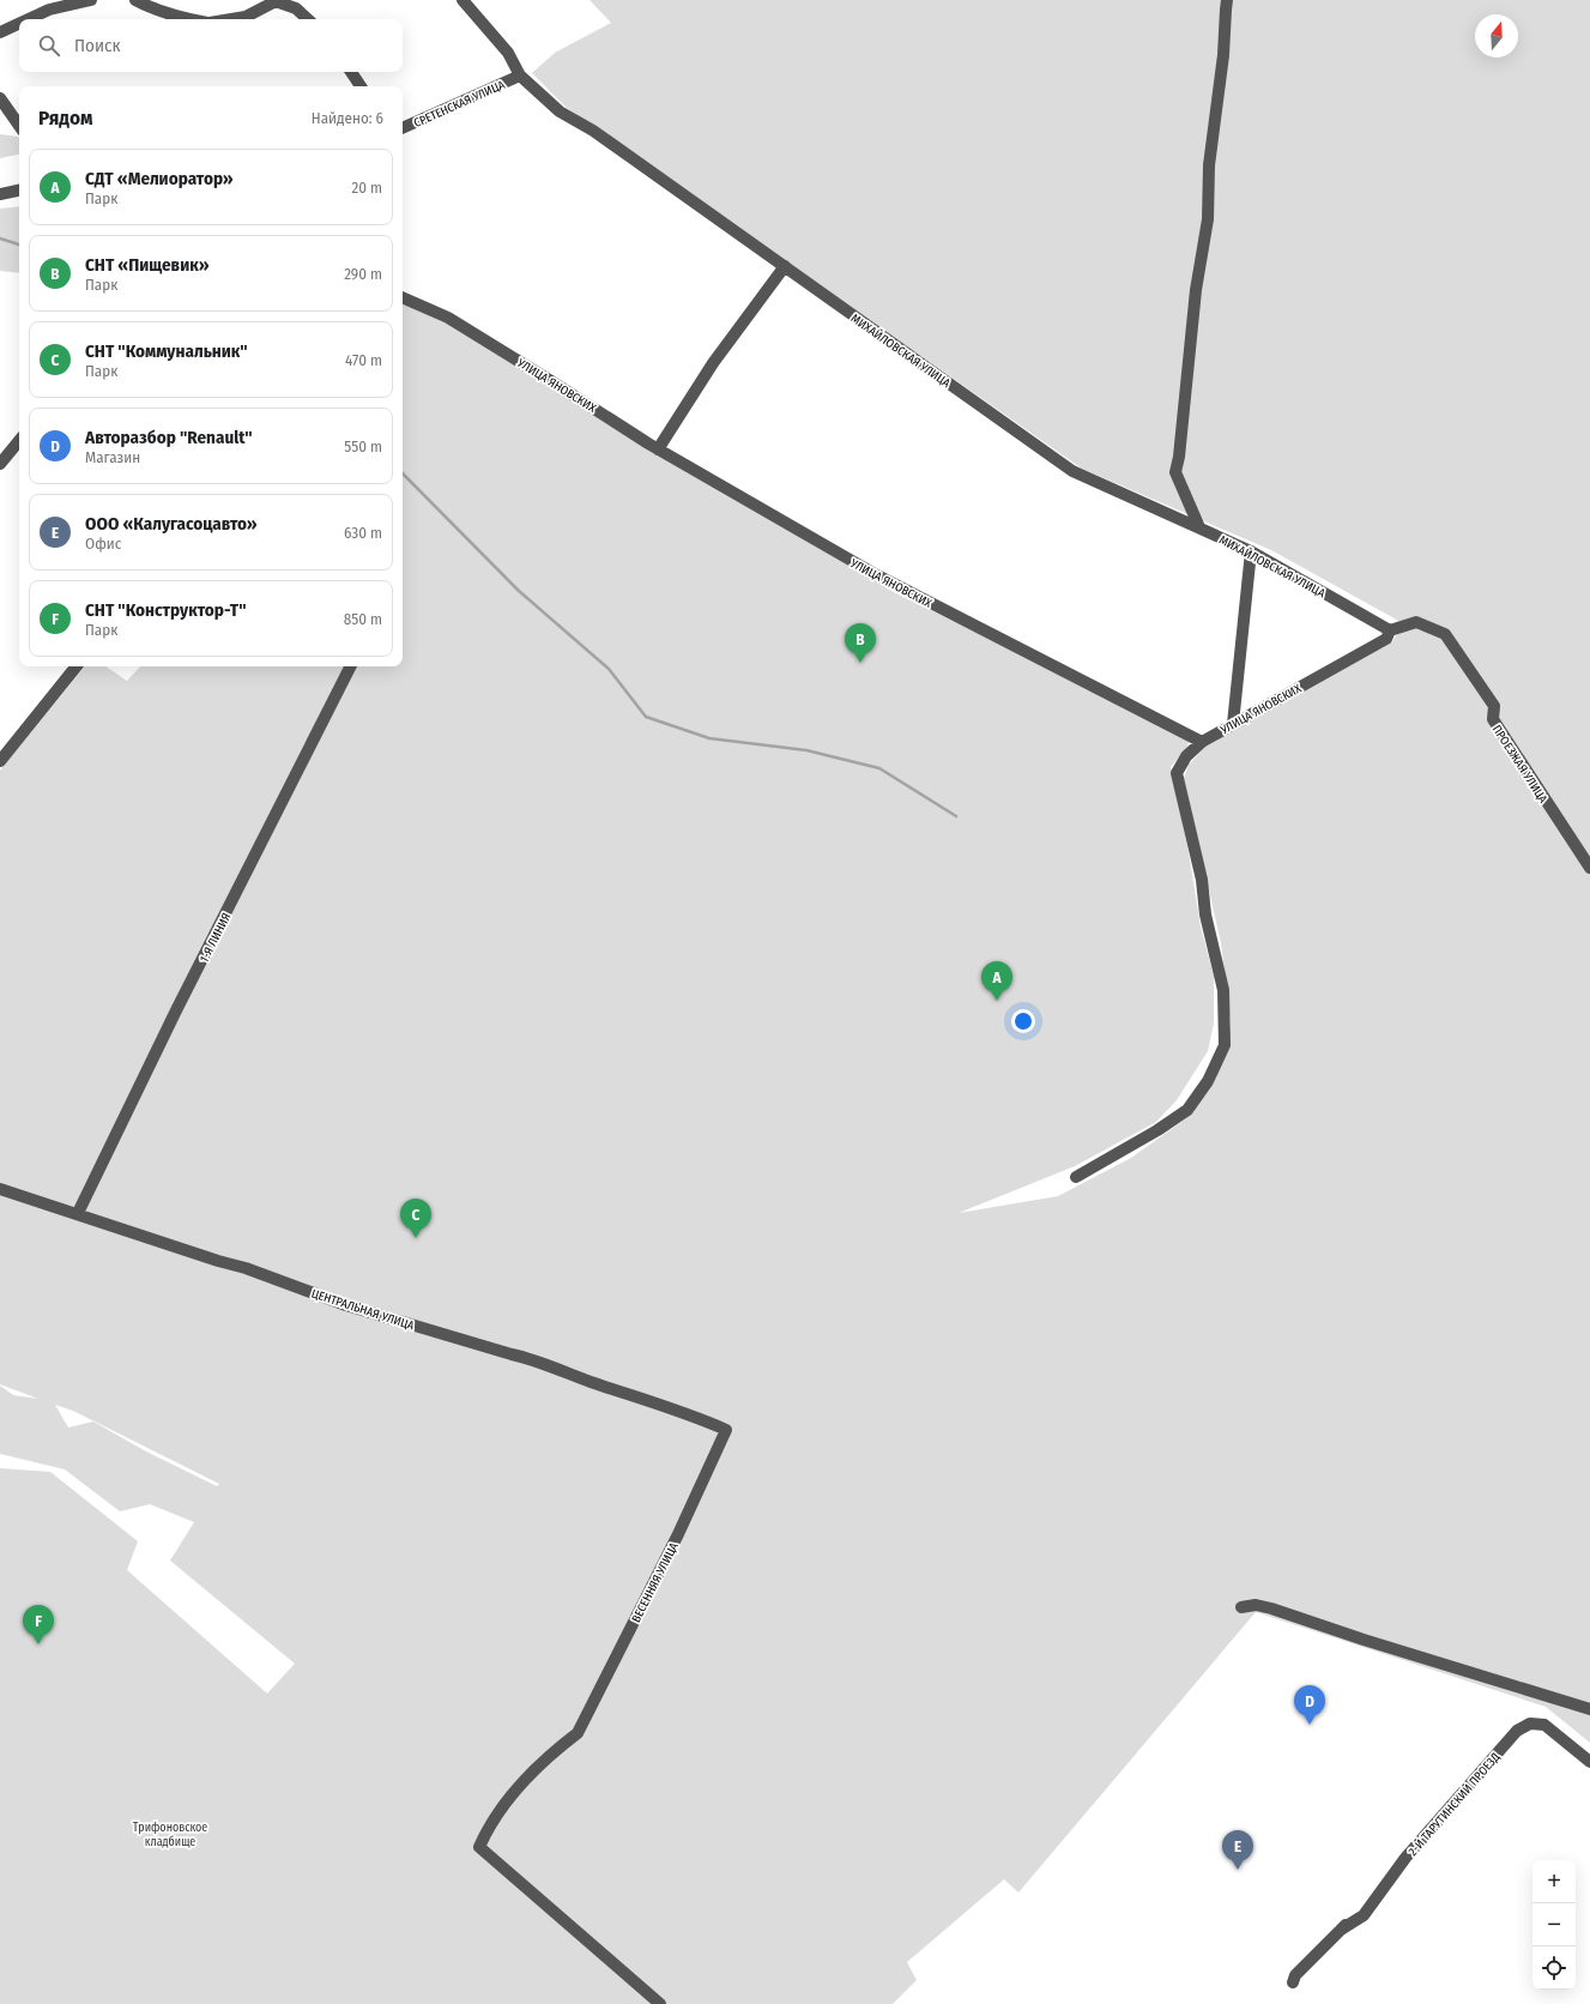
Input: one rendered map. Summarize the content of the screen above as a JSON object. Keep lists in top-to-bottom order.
{
  "streets": {
    "street": [
      "СРЕТЕНСКАЯ УЛИЦА",
      "МИХАЙЛОВСКАЯ УЛИЦА",
      "УЛИЦА ЯНОВСКИХ",
      "ПРОЕЗЖАЯ УЛИЦА",
      "1-Я ЛИНИЯ",
      "ЦЕНТРАЛЬНАЯ УЛИЦА",
      "ВЕСЕННЯЯ УЛИЦА",
      "2-Й ТАРУТИНСКИЙ ПРОЕЗД"
    ]
  },
  "crossings": [
    ["СРЕТЕНСКАЯ УЛИЦА", "МИХАЙЛОВСКАЯ УЛИЦА"],
    ["МИХАЙЛОВСКАЯ УЛИЦА", "УЛИЦА ЯНОВСКИХ"],
    ["МИХАЙЛОВСКАЯ УЛИЦА", "ПРОЕЗЖАЯ УЛИЦА"],
    ["УЛИЦА ЯНОВСКИХ", "ПРОЕЗЖАЯ УЛИЦА"],
    ["1-Я ЛИНИЯ", "ЦЕНТРАЛЬНАЯ УЛИЦА"],
    ["ЦЕНТРАЛЬНАЯ УЛИЦА", "ВЕСЕННЯЯ УЛИЦА"]
  ],
  "parks": ["Трифоновское кладбище"],
  "north": "top",
  "page": {
    "search": "Поиск",
    "heading": ["Рядом", "Найдено: 6"],
    "list": [
      {
        "mark": "A",
        "name": "СДТ «Мелиоратор»",
        "note": "Парк",
        "value": "20 m"
      },
      {
        "mark": "B",
        "name": "СНТ «Пищевик»",
        "note": "Парк",
        "value": "290 m"
      },
      {
        "mark": "C",
        "name": "СНТ \"Коммунальник\"",
        "note": "Парк",
        "value": "470 m"
      },
      {
        "mark": "D",
        "name": "Авторазбор \"Renault\"",
        "note": "Магазин",
        "value": "550 m"
      },
      {
        "mark": "E",
        "name": "ООО «Калугасоцавто»",
        "note": "Офис",
        "value": "630 m"
      },
      {
        "mark": "F",
        "name": "СНТ \"Конструктор-Т\"",
        "note": "Парк",
        "value": "850 m"
      }
    ],
    "pins": [
      "B",
      "A",
      "C",
      "F",
      "D",
      "E"
    ],
    "map_buttons": ["+", "−"]
  }
}
